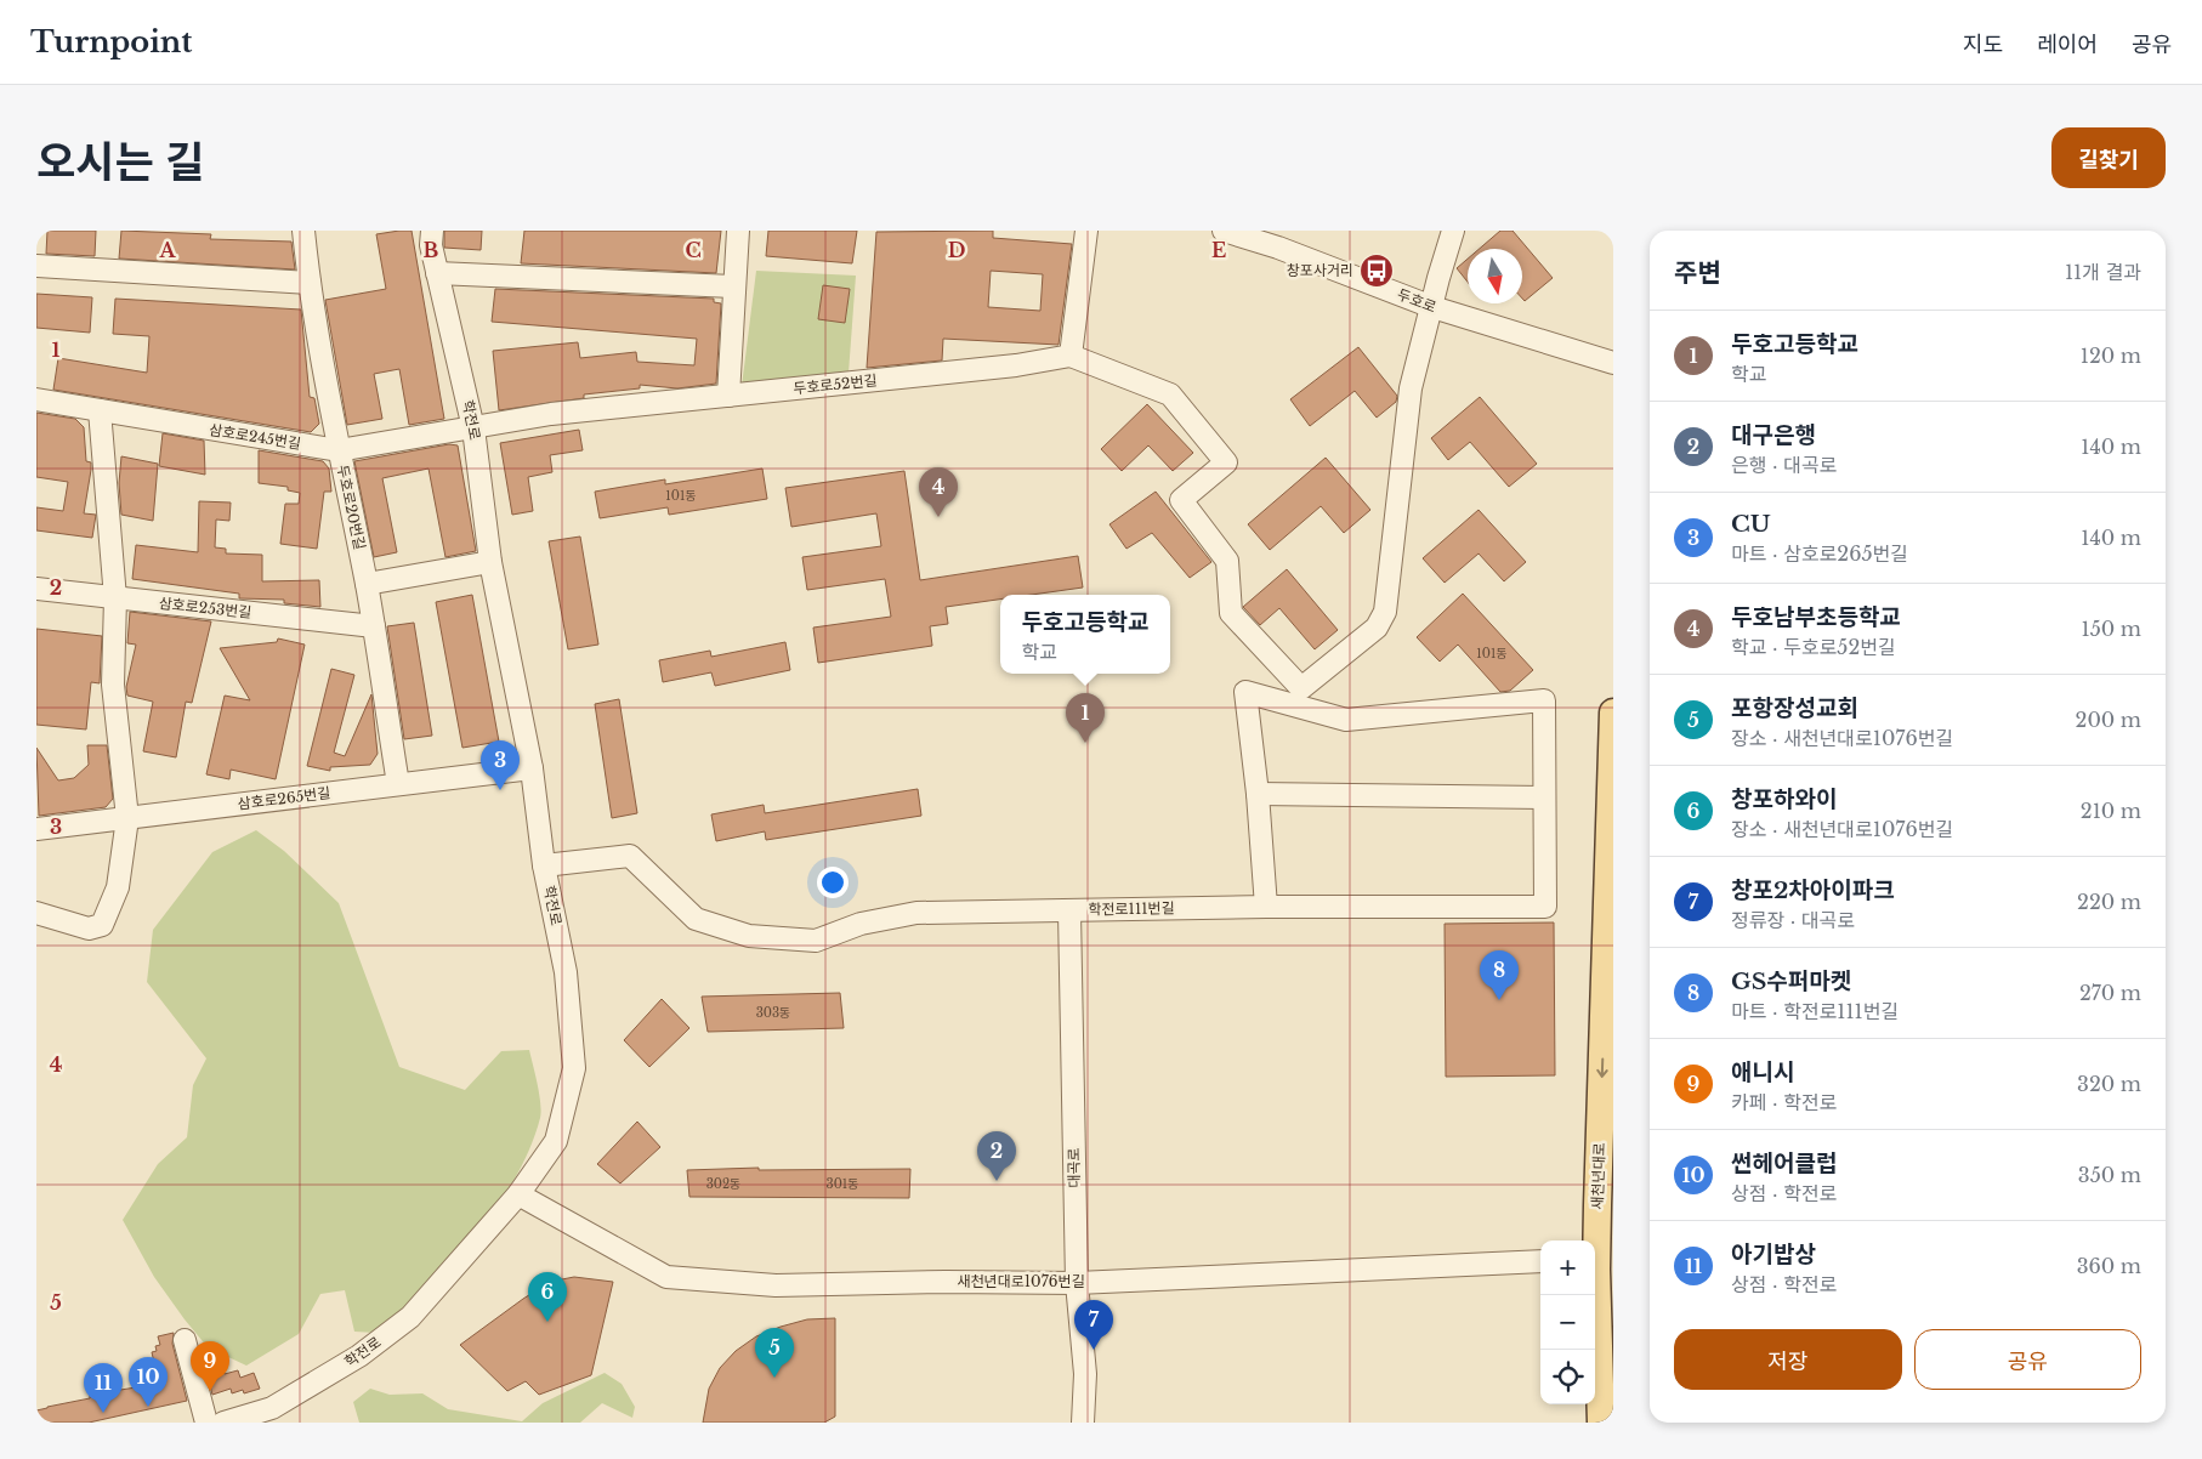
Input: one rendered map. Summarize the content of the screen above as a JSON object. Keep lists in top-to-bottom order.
{
  "streets": {
    "main road": ["새천년대로"],
    "street": [
      "두호로",
      "두호로52번길",
      "학전로",
      "삼호로245번길",
      "두호로20번길",
      "삼호로253번길",
      "삼호로265번길",
      "학전로111번길",
      "대곡로",
      "새천년대로1076번길"
    ]
  },
  "crossings": [
    ["두호로52번길", "학전로"],
    ["두호로52번길", "삼호로245번길"],
    ["학전로", "삼호로245번길"],
    ["학전로", "삼호로265번길"],
    ["학전로", "학전로111번길"],
    ["학전로", "새천년대로1076번길"],
    ["삼호로245번길", "두호로20번길"],
    ["두호로20번길", "삼호로253번길"],
    ["두호로20번길", "삼호로265번길"],
    ["학전로111번길", "대곡로"],
    ["대곡로", "새천년대로1076번길"]
  ],
  "one_way": ["새천년대로"],
  "places": {
    "bus stop": ["창포사거리"]
  },
  "house_numbers": [
    "101동",
    "101동",
    "303동",
    "302동",
    "301동"
  ],
  "north": "bottom",
  "page": {
    "header": "Turnpoint",
    "nav": ["지도", "레이어", "공유"],
    "title": "오시는 길",
    "buttons": [
      "길찾기",
      ["저장", "공유"]
    ],
    "heading": ["주변", "11개 결과"],
    "list": [
      {
        "mark": "1",
        "name": "두호고등학교",
        "note": "학교",
        "value": "120 m"
      },
      {
        "mark": "2",
        "name": "대구은행",
        "note": "은행 · 대곡로",
        "value": "140 m"
      },
      {
        "mark": "3",
        "name": "CU",
        "note": "마트 · 삼호로265번길",
        "value": "140 m"
      },
      {
        "mark": "4",
        "name": "두호남부초등학교",
        "note": "학교 · 두호로52번길",
        "value": "150 m"
      },
      {
        "mark": "5",
        "name": "포항장성교회",
        "note": "장소 · 새천년대로1076번길",
        "value": "200 m"
      },
      {
        "mark": "6",
        "name": "창포하와이",
        "note": "장소 · 새천년대로1076번길",
        "value": "210 m"
      },
      {
        "mark": "7",
        "name": "창포2차아이파크",
        "note": "정류장 · 대곡로",
        "value": "220 m"
      },
      {
        "mark": "8",
        "name": "GS수퍼마켓",
        "note": "마트 · 학전로111번길",
        "value": "270 m"
      },
      {
        "mark": "9",
        "name": "애니시",
        "note": "카페 · 학전로",
        "value": "320 m"
      },
      {
        "mark": "10",
        "name": "썬헤어클럽",
        "note": "상점 · 학전로",
        "value": "350 m"
      },
      {
        "mark": "11",
        "name": "아기밥상",
        "note": "상점 · 학전로",
        "value": "360 m"
      }
    ],
    "pins": [
      "4",
      "1",
      "3",
      "8",
      "2",
      "6",
      "7",
      "5",
      "9",
      "10",
      "11"
    ],
    "popup": ["두호고등학교", "학교"],
    "map_buttons": ["+", "−"]
  },
  "grid": {
    "columns": [
      "A",
      "B",
      "C",
      "D",
      "E"
    ],
    "rows": [
      "1",
      "2",
      "3",
      "4",
      "5"
    ]
  }
}
